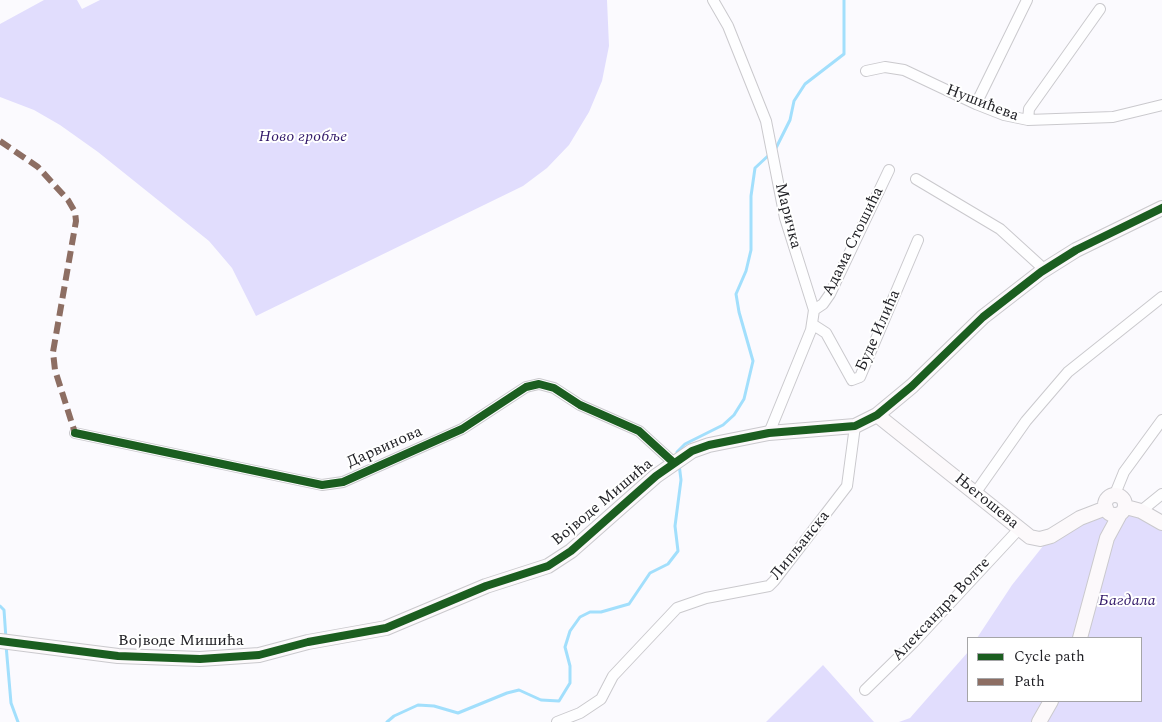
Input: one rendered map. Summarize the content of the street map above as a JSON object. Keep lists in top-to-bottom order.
{
  "streets": {
    "street": [
      "Нушићева",
      "Маричка",
      "Адама Стошића",
      "Буде Илића",
      "Дарвинова",
      "Његошева",
      "Војводе Мишића",
      "Липљанска",
      "Александра Волте"
    ]
  },
  "crossings": [
    ["Маричка", "Адама Стошића"],
    ["Маричка", "Буде Илића"],
    ["Маричка", "Војводе Мишића"],
    ["Дарвинова", "Војводе Мишића"],
    ["Његошева", "Војводе Мишића"],
    ["Његошева", "Александра Волте"],
    ["Војводе Мишића", "Липљанска"]
  ],
  "parks": ["Ново гробље", "Багдала"],
  "legend": ["Cycle path", "Path"]
}
